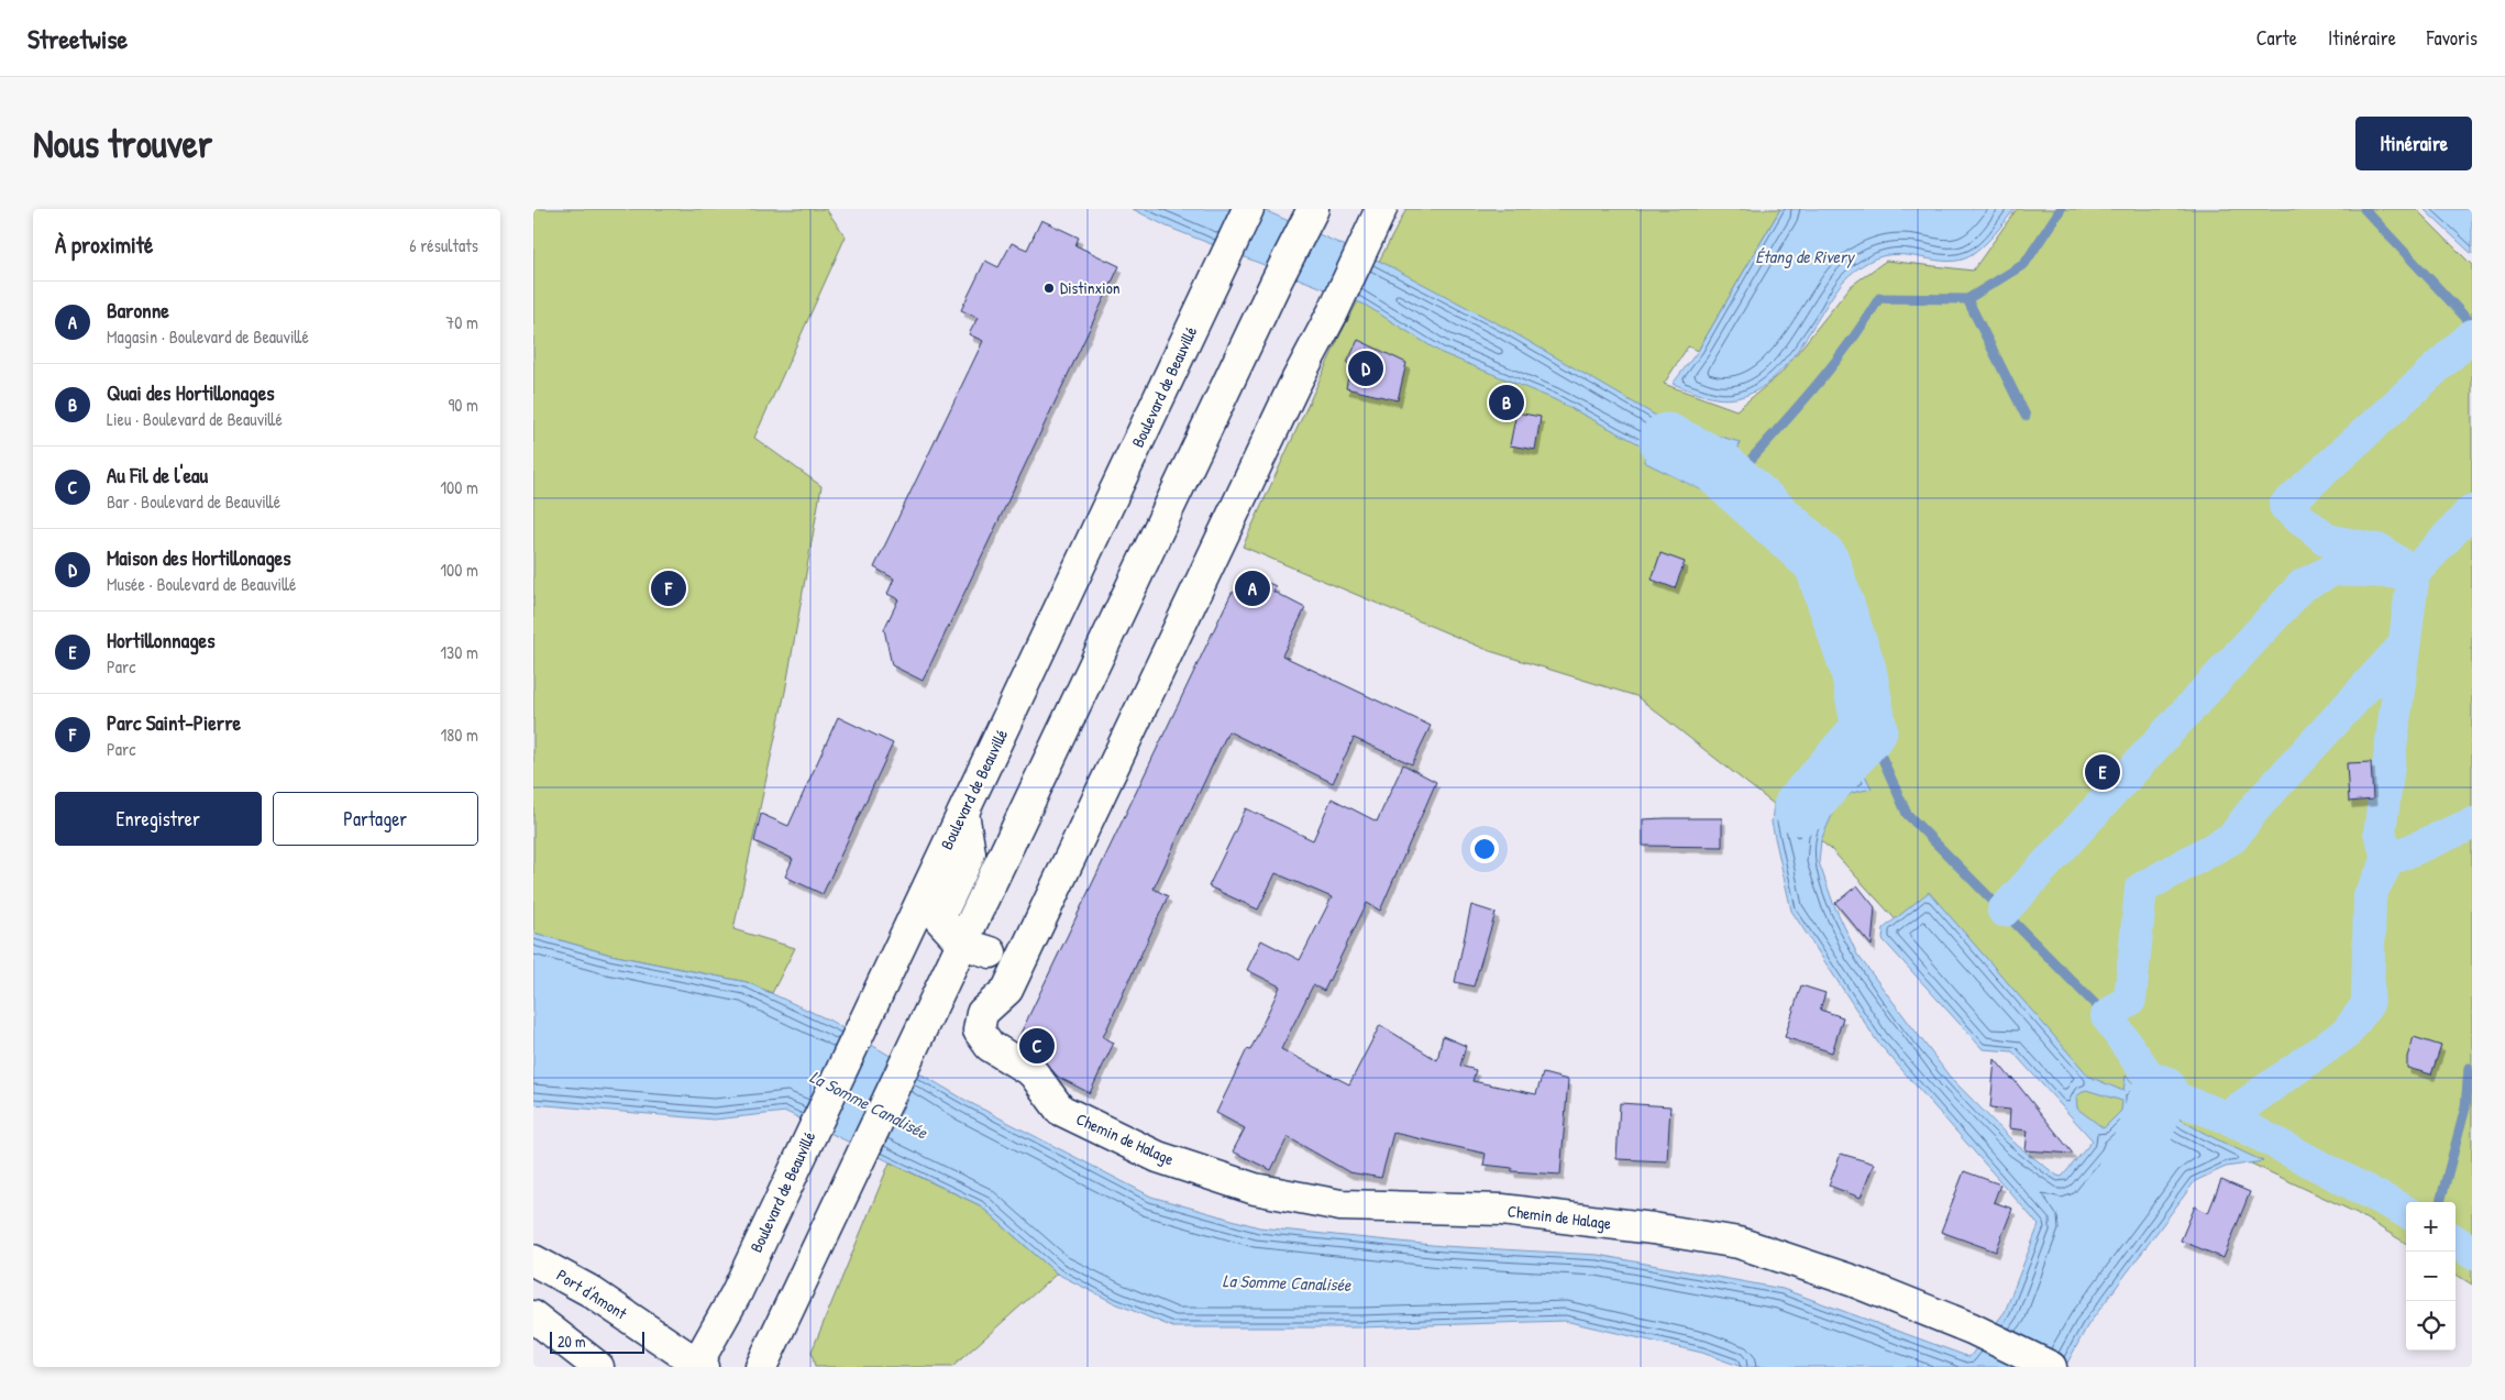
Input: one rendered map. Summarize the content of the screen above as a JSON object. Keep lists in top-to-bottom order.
{
  "streets": {
    "main road": ["Boulevard de Beauvillé", "Chemin de Halage", "Port d'Amont"]
  },
  "crossings": [
    ["Boulevard de Beauvillé", "Port d'Amont"]
  ],
  "water": ["Étang de Rivery", "La Somme Canalisée"],
  "places": ["Distinxion"],
  "scale_bar": "20 m",
  "page": {
    "header": "Streetwise",
    "nav": ["Carte", "Itinéraire", "Favoris"],
    "buttons": [
      "Itinéraire",
      ["Enregistrer", "Partager"]
    ],
    "title": "Nous trouver",
    "heading": ["À proximité", "6 résultats"],
    "list": [
      {
        "mark": "A",
        "name": "Baronne",
        "note": "Magasin · Boulevard de Beauvillé",
        "value": "70 m"
      },
      {
        "mark": "B",
        "name": "Quai des Hortillonages",
        "note": "Lieu · Boulevard de Beauvillé",
        "value": "90 m"
      },
      {
        "mark": "C",
        "name": "Au Fil de l'eau",
        "note": "Bar · Boulevard de Beauvillé",
        "value": "100 m"
      },
      {
        "mark": "D",
        "name": "Maison des Hortillonages",
        "note": "Musée · Boulevard de Beauvillé",
        "value": "100 m"
      },
      {
        "mark": "E",
        "name": "Hortillonnages",
        "note": "Parc",
        "value": "130 m"
      },
      {
        "mark": "F",
        "name": "Parc Saint-Pierre",
        "note": "Parc",
        "value": "180 m"
      }
    ],
    "pins": [
      "D",
      "B",
      "A",
      "F",
      "E",
      "C"
    ],
    "map_buttons": ["+", "−"],
    "scale": "20 m"
  }
}
